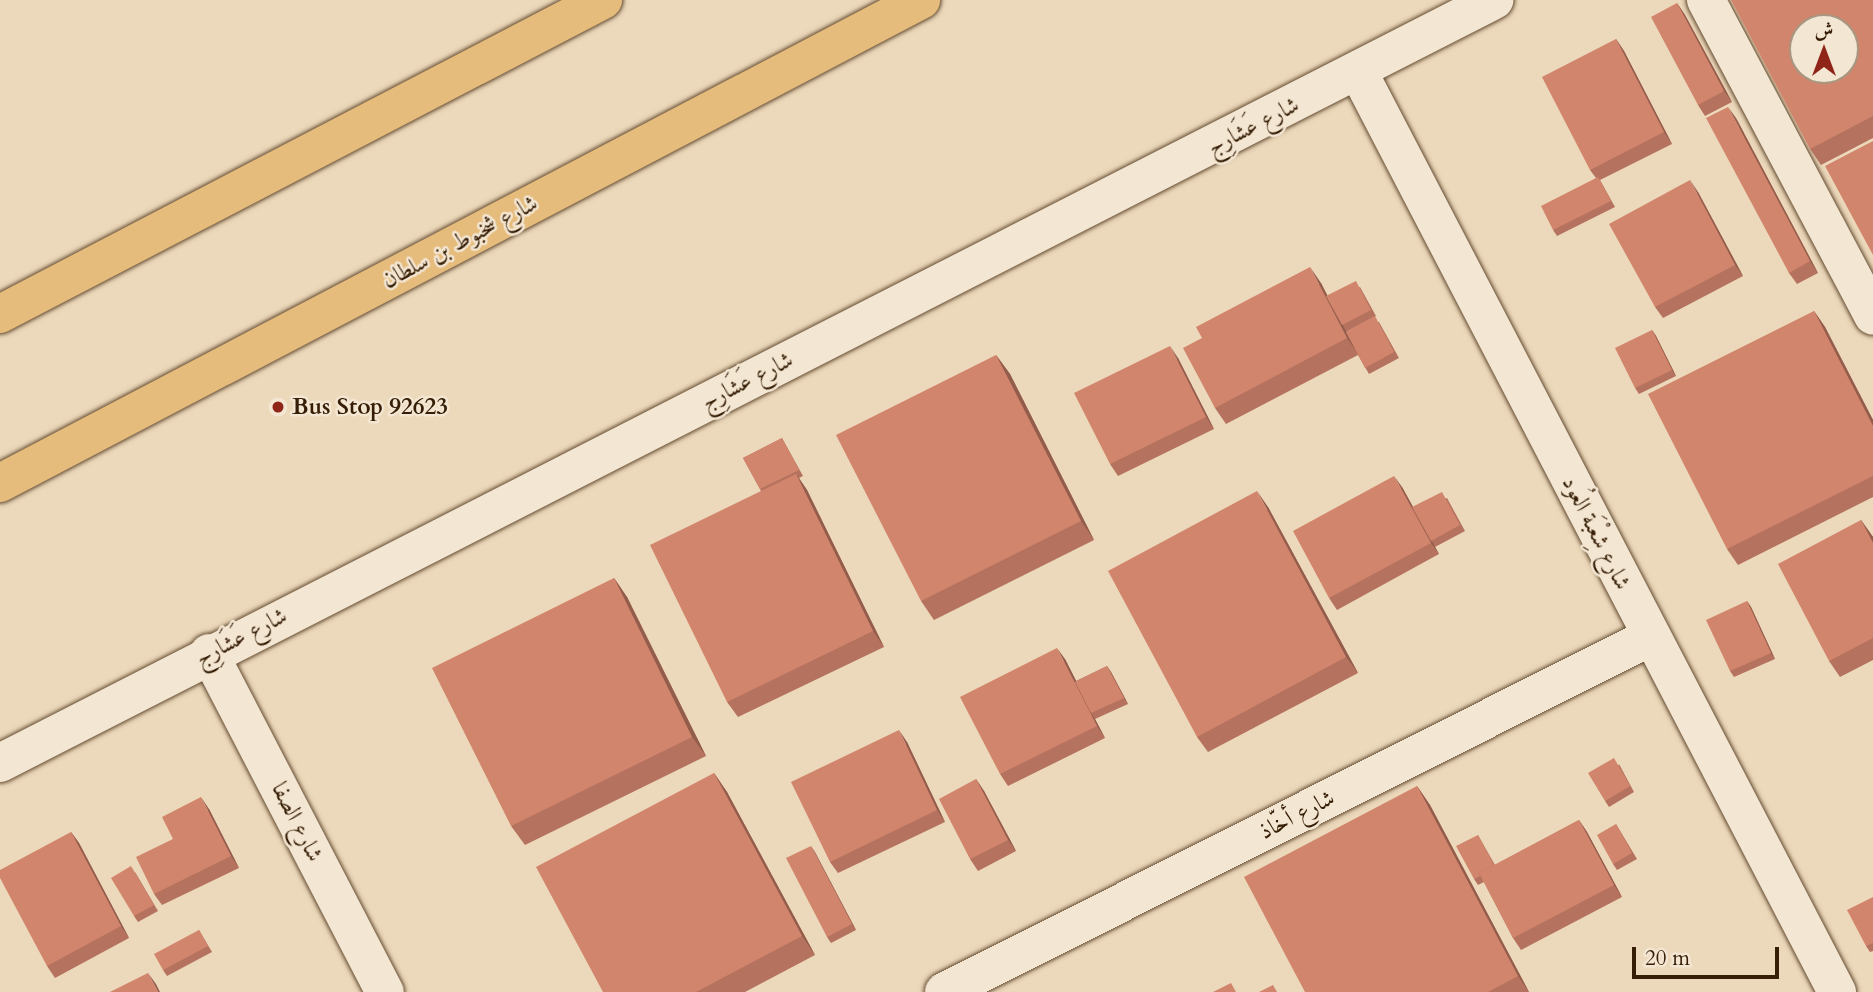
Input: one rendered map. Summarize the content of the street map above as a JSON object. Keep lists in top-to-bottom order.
{
  "streets": {
    "main road": ["شارع شخبوط بن سلطان"],
    "street": [
      "شارع عَشَارِج",
      "شارع شِعْبَة العُود",
      "شارع أخّاذ",
      "شارع الصفا"
    ]
  },
  "crossings": [
    ["شارع عَشَارِج", "شارع شِعْبَة العُود"],
    ["شارع عَشَارِج", "شارع الصفا"],
    ["شارع شِعْبَة العُود", "شارع أخّاذ"]
  ],
  "places": ["Bus Stop 92623"],
  "scale_bar": "20 m",
  "north": "top"
}
